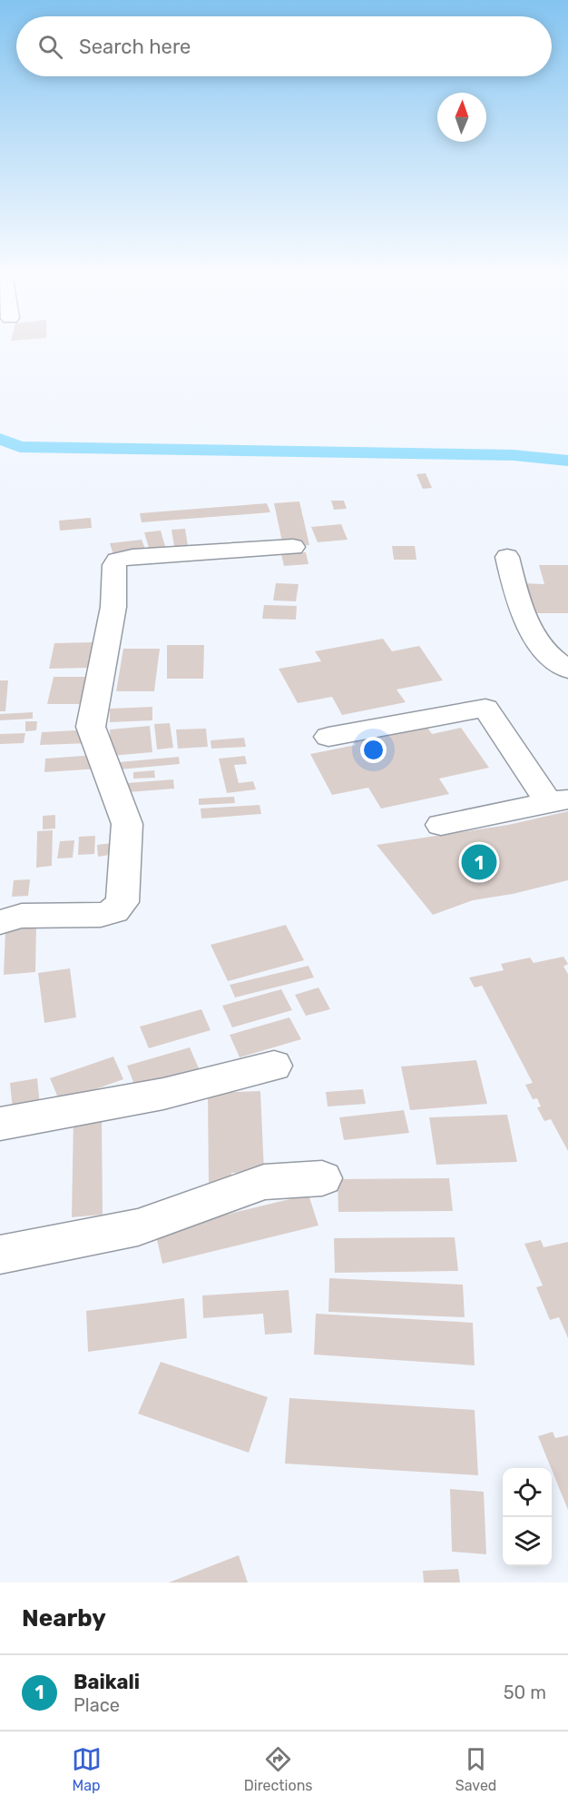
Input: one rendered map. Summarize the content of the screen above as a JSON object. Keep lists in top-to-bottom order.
{
  "north": "top",
  "page": {
    "search": "Search here",
    "pins": "1",
    "heading": "Nearby",
    "list": [
      {
        "mark": "1",
        "name": "Baikali",
        "note": "Place",
        "value": "50 m"
      }
    ],
    "nav": ["Map", "Directions", "Saved"]
  }
}
